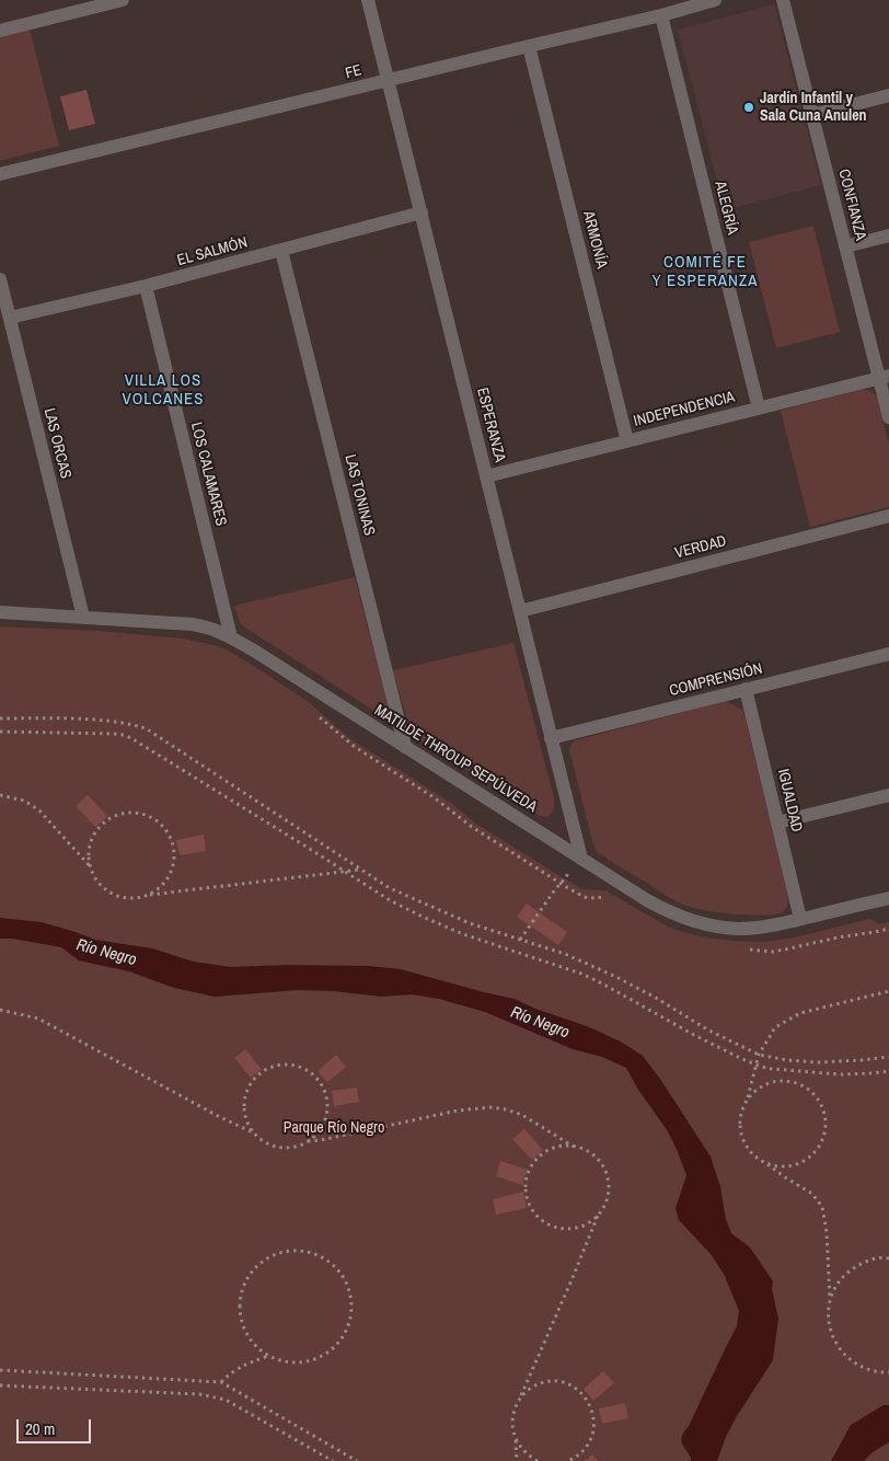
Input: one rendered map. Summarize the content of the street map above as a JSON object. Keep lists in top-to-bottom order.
{
  "streets": {
    "street": [
      "FE",
      "CONFIANZA",
      "ALEGRÍA",
      "ARMONÍA",
      "EL SALMÓN",
      "INDEPENDENCIA",
      "ESPERANZA",
      "LAS ORCAS",
      "LOS CALAMARES",
      "LAS TONINAS",
      "VERDAD",
      "COMPRENSIÓN",
      "MATILDE THROUP SEPÚLVEDA",
      "IGUALDAD"
    ]
  },
  "crossings": [
    ["FE", "ALEGRÍA"],
    ["FE", "ARMONÍA"],
    ["FE", "ESPERANZA"],
    ["CONFIANZA", "INDEPENDENCIA"],
    ["ALEGRÍA", "INDEPENDENCIA"],
    ["ARMONÍA", "INDEPENDENCIA"],
    ["EL SALMÓN", "ESPERANZA"],
    ["EL SALMÓN", "LAS ORCAS"],
    ["EL SALMÓN", "LOS CALAMARES"],
    ["EL SALMÓN", "LAS TONINAS"],
    ["INDEPENDENCIA", "ESPERANZA"],
    ["ESPERANZA", "VERDAD"],
    ["ESPERANZA", "COMPRENSIÓN"],
    ["ESPERANZA", "MATILDE THROUP SEPÚLVEDA"],
    ["LAS ORCAS", "MATILDE THROUP SEPÚLVEDA"],
    ["LOS CALAMARES", "MATILDE THROUP SEPÚLVEDA"],
    ["LAS TONINAS", "MATILDE THROUP SEPÚLVEDA"],
    ["COMPRENSIÓN", "IGUALDAD"],
    ["MATILDE THROUP SEPÚLVEDA", "IGUALDAD"]
  ],
  "districts": ["COMITÉ FE Y ESPERANZA", "VILLA LOS VOLCANES"],
  "water": ["Río Negro"],
  "parks": ["Parque Río Negro"],
  "places": ["Jardín Infantil y Sala Cuna Anulen"],
  "scale_bar": "20 m"
}
